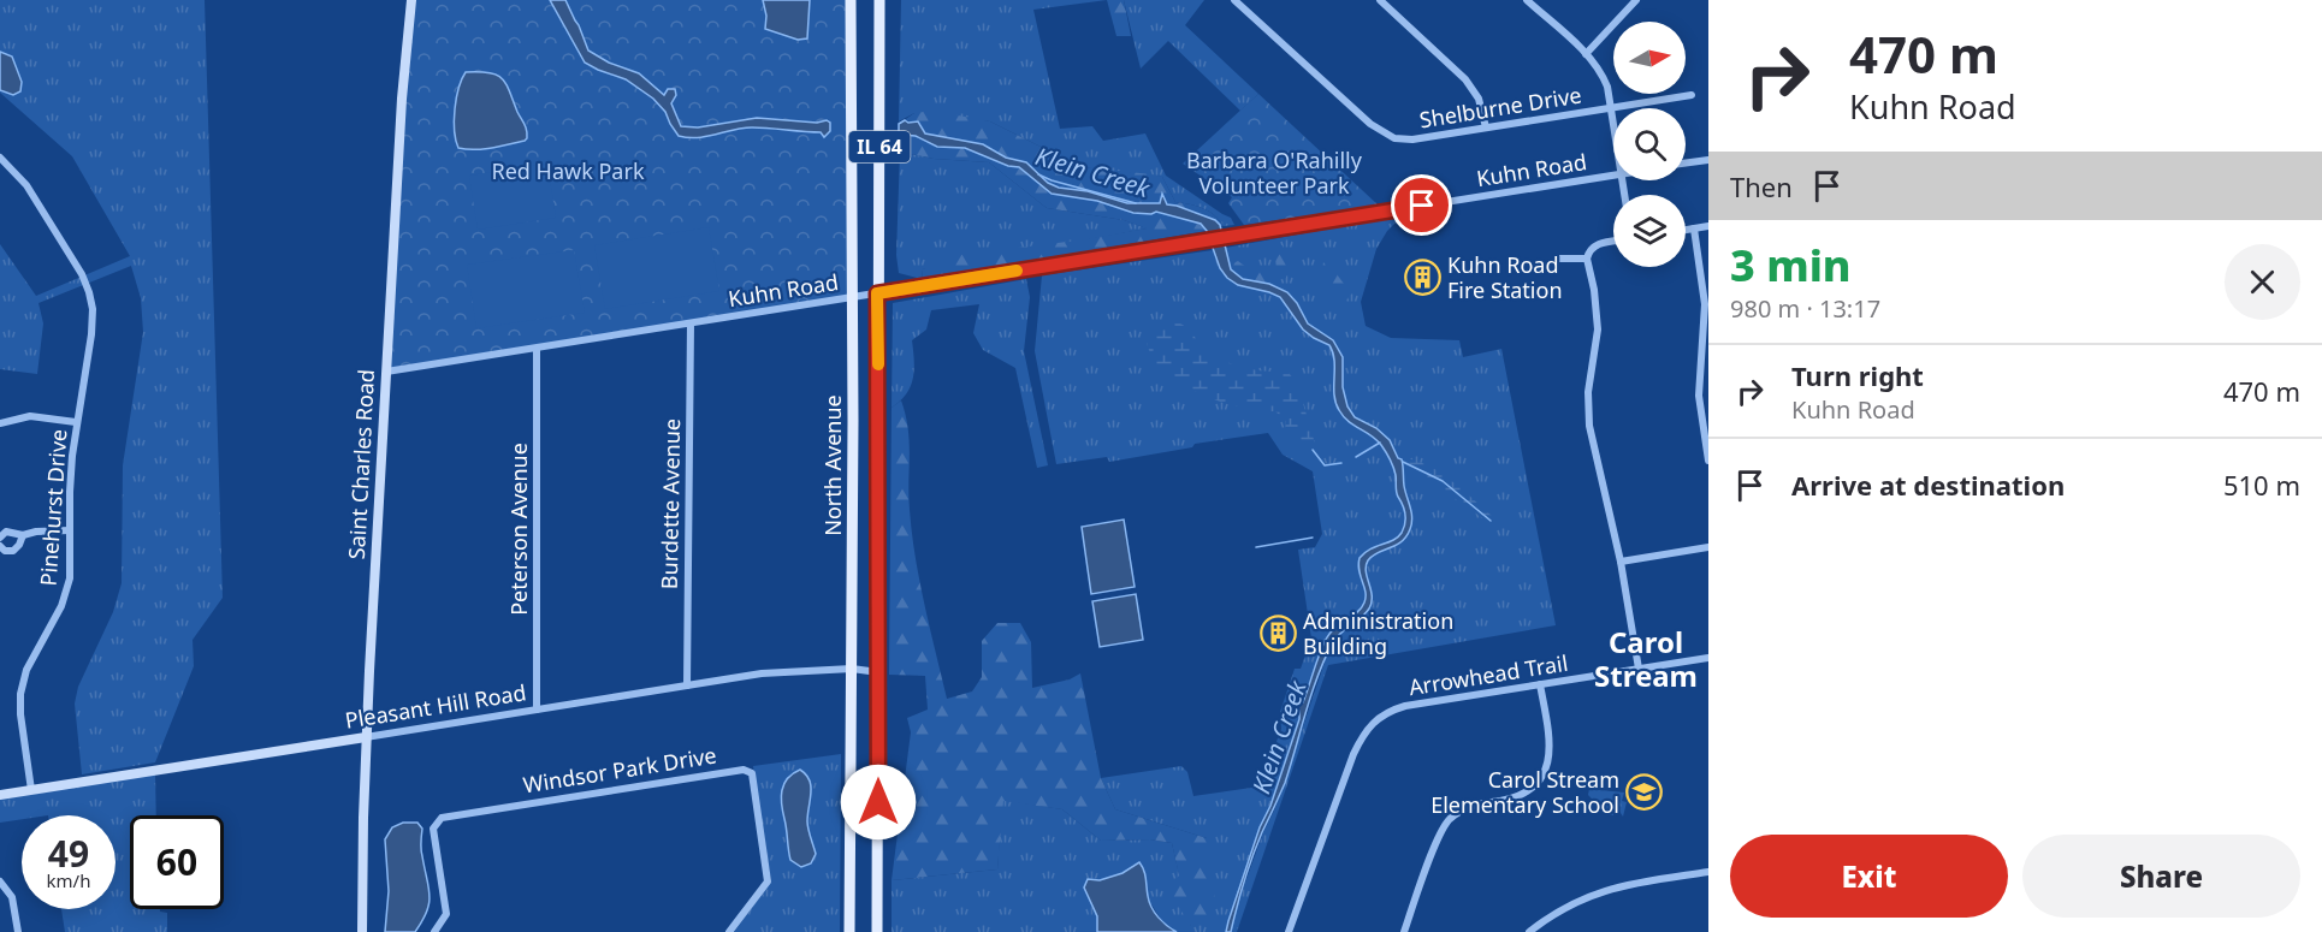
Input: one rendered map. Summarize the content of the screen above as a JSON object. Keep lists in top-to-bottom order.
{
  "streets": {
    "main road": ["IL 64", "North Avenue"],
    "street": [
      "Shelburne Drive",
      "Kuhn Road",
      "Saint Charles Road",
      "Burdette Avenue",
      "Pinehurst Drive",
      "Peterson Avenue",
      "Arrowhead Trail",
      "Pleasant Hill Road",
      "Windsor Park Drive"
    ]
  },
  "crossings": [
    ["IL 64", "Kuhn Road"],
    ["IL 64", "Pleasant Hill Road"],
    ["Kuhn Road", "Saint Charles Road"],
    ["Kuhn Road", "North Avenue"],
    ["Kuhn Road", "Burdette Avenue"],
    ["Kuhn Road", "Peterson Avenue"],
    ["Saint Charles Road", "Pleasant Hill Road"],
    ["North Avenue", "Pleasant Hill Road"],
    ["Burdette Avenue", "Pleasant Hill Road"],
    ["Pinehurst Drive", "Pleasant Hill Road"],
    ["Peterson Avenue", "Pleasant Hill Road"]
  ],
  "districts": ["Carol Stream"],
  "water": ["Klein Creek"],
  "parks": ["Barbara O'Rahilly Volunteer Park", "Red Hawk Park"],
  "places": {
    "building": ["Kuhn Road Fire Station", "Administration Building"],
    "school or university": ["Carol Stream Elementary School"]
  },
  "north": "right",
  "page": {
    "turn": ["470 m", "Kuhn Road"],
    "then": "Then",
    "heading": ["3 min", "980 m · 13:17"],
    "list": [
      {
        "name": "Turn right",
        "note": "Kuhn Road",
        "value": "470 m"
      },
      {
        "name": "Arrive at destination",
        "value": "510 m"
      }
    ],
    "speed": "49 km/h",
    "limit": "60",
    "buttons": ["Exit", "Share"]
  }
}
